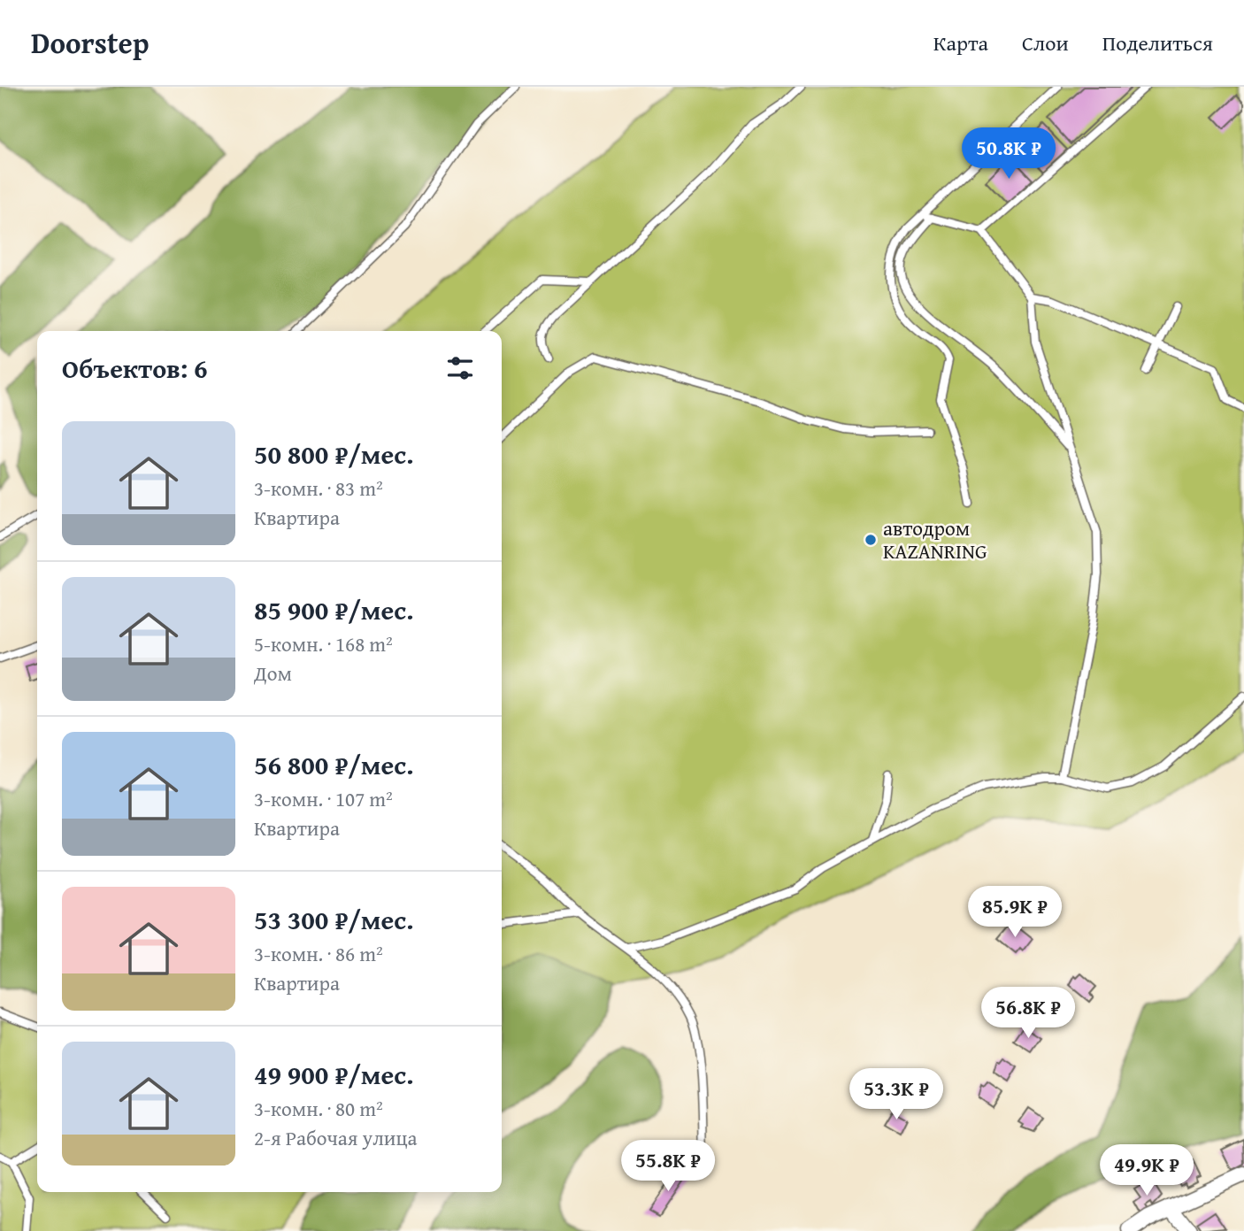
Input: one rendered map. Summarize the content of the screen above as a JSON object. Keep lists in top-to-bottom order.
{
  "places": ["автодром KAZANRING"],
  "page": {
    "header": "Doorstep",
    "nav": ["Карта", "Слои", "Поделиться"],
    "price": [
      "50.8K ₽",
      "85.9K ₽",
      "56.8K ₽",
      "53.3K ₽",
      "55.8K ₽",
      "49.9K ₽"
    ],
    "heading": "Объектов: 6",
    "list": [
      {
        "name": "50 800 ₽/мес.",
        "note": "3-комн. · 83 m² · Квартира"
      },
      {
        "name": "85 900 ₽/мес.",
        "note": "5-комн. · 168 m² · Дом"
      },
      {
        "name": "56 800 ₽/мес.",
        "note": "3-комн. · 107 m² · Квартира"
      },
      {
        "name": "53 300 ₽/мес.",
        "note": "3-комн. · 86 m² · Квартира"
      },
      {
        "name": "49 900 ₽/мес.",
        "note": "3-комн. · 80 m² · 2-я Рабочая улица"
      }
    ]
  }
}
